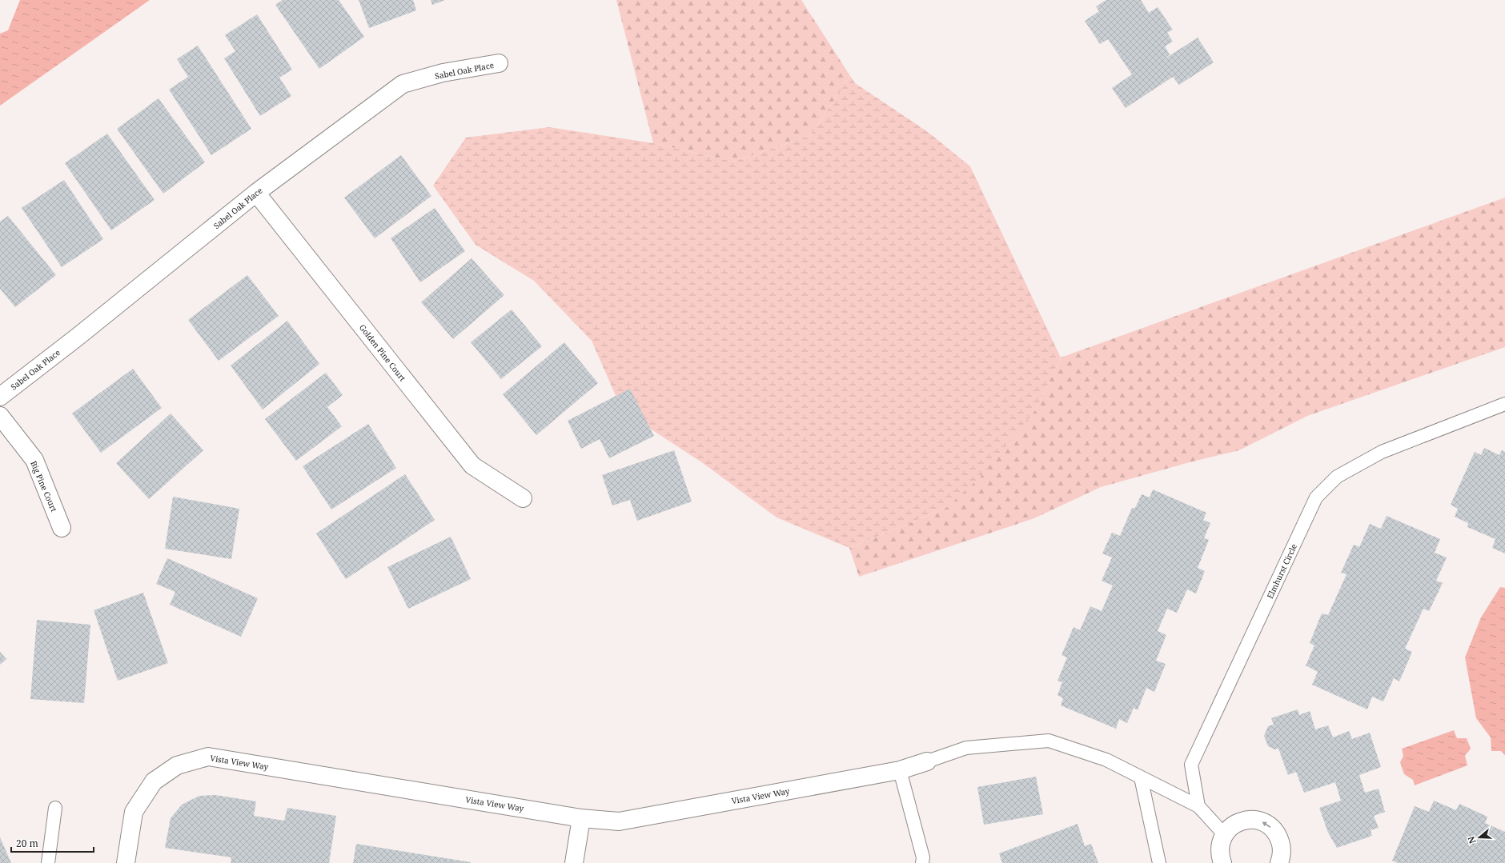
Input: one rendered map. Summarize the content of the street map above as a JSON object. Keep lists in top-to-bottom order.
{
  "streets": {
    "street": [
      "Sabel Oak Place",
      "Golden Pine Court",
      "Big Pine Court",
      "Vista View Way"
    ],
    "lane": ["Elmhurst Circle"]
  },
  "crossings": [
    ["Sabel Oak Place", "Golden Pine Court"]
  ],
  "scale_bar": "20 m",
  "north": "left"
}
